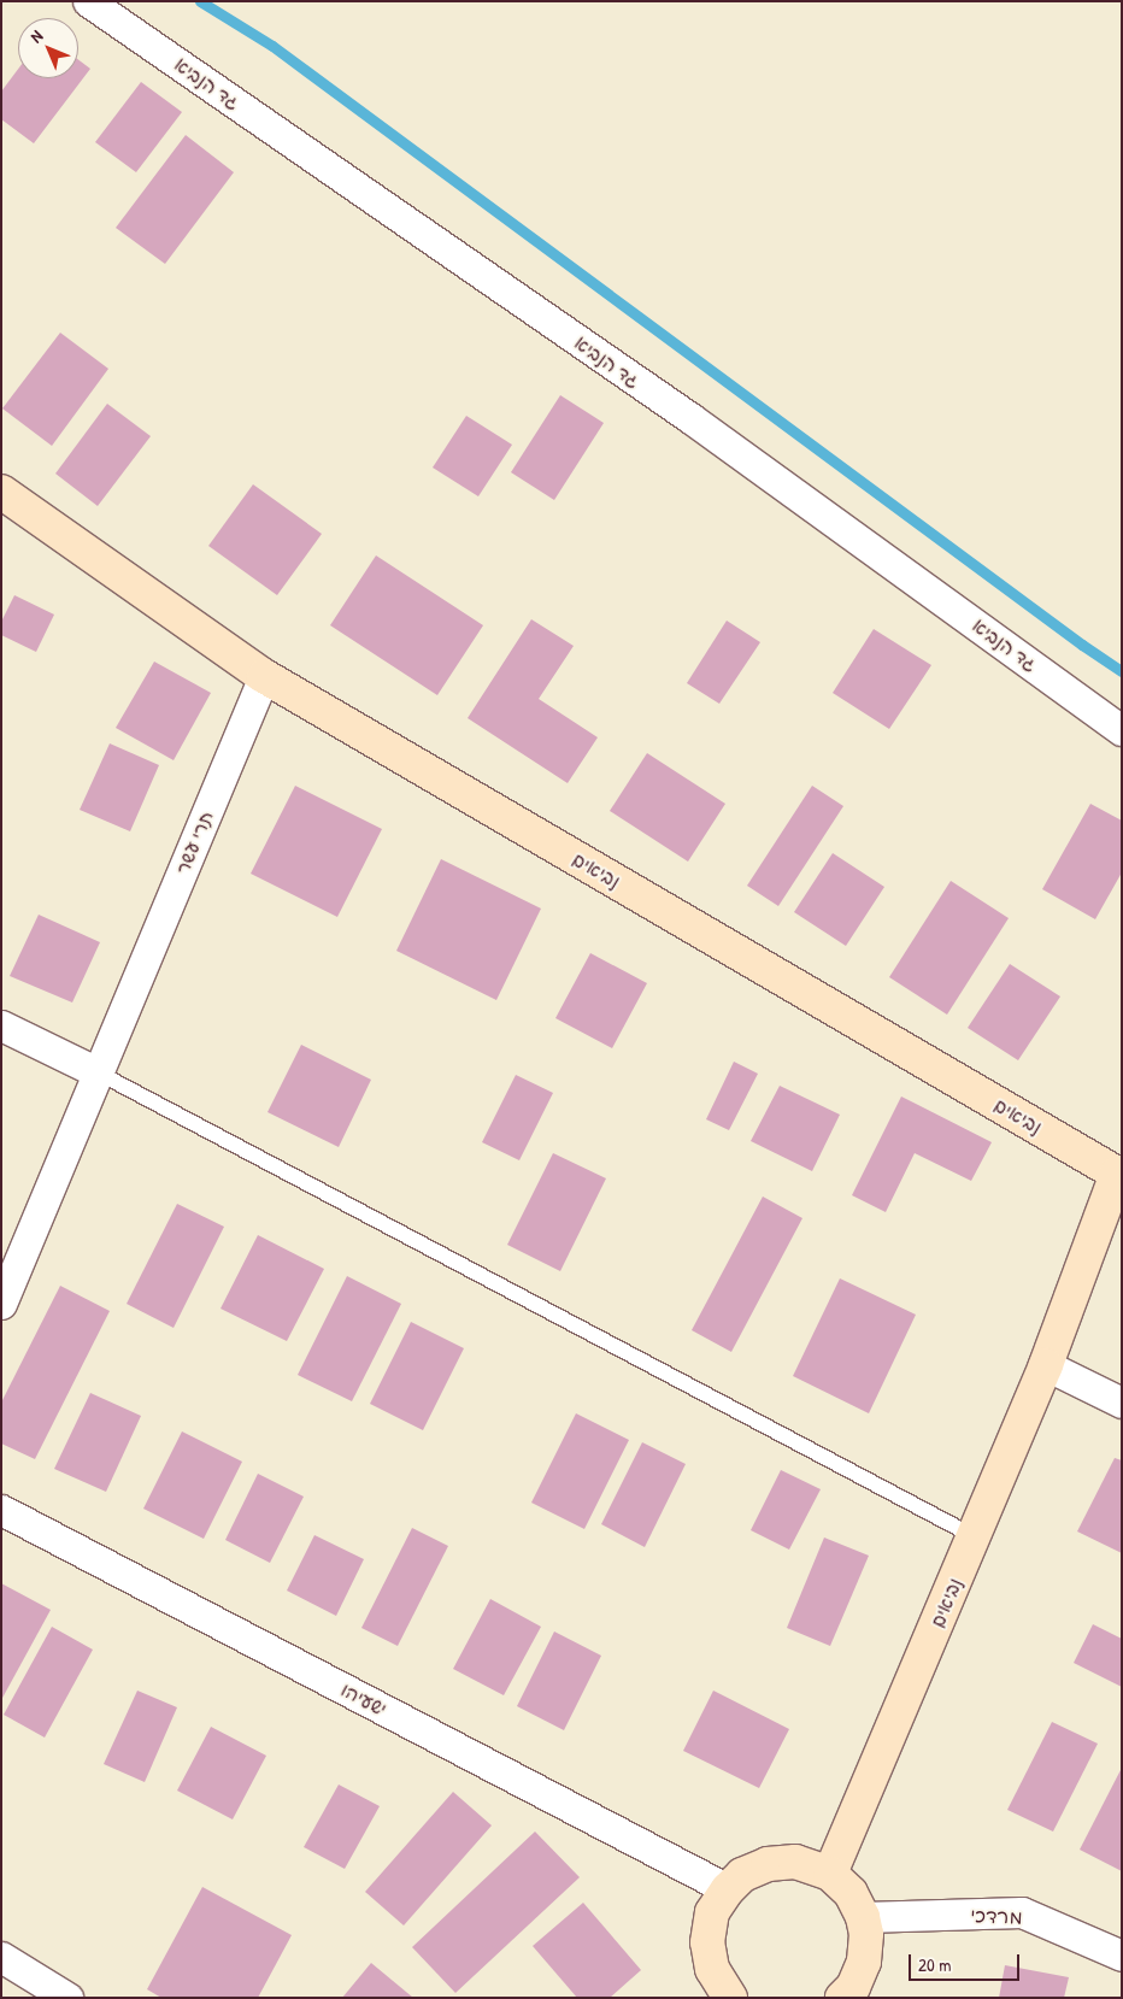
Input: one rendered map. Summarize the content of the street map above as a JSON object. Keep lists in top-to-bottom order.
{
  "streets": {
    "street": [
      "גד הנביא",
      "תרי עשר",
      "נביאים",
      "ישעיהו",
      "מרדכי"
    ]
  },
  "crossings": [
    ["תרי עשר", "נביאים"]
  ],
  "scale_bar": "20 m",
  "north": "top left"
}
